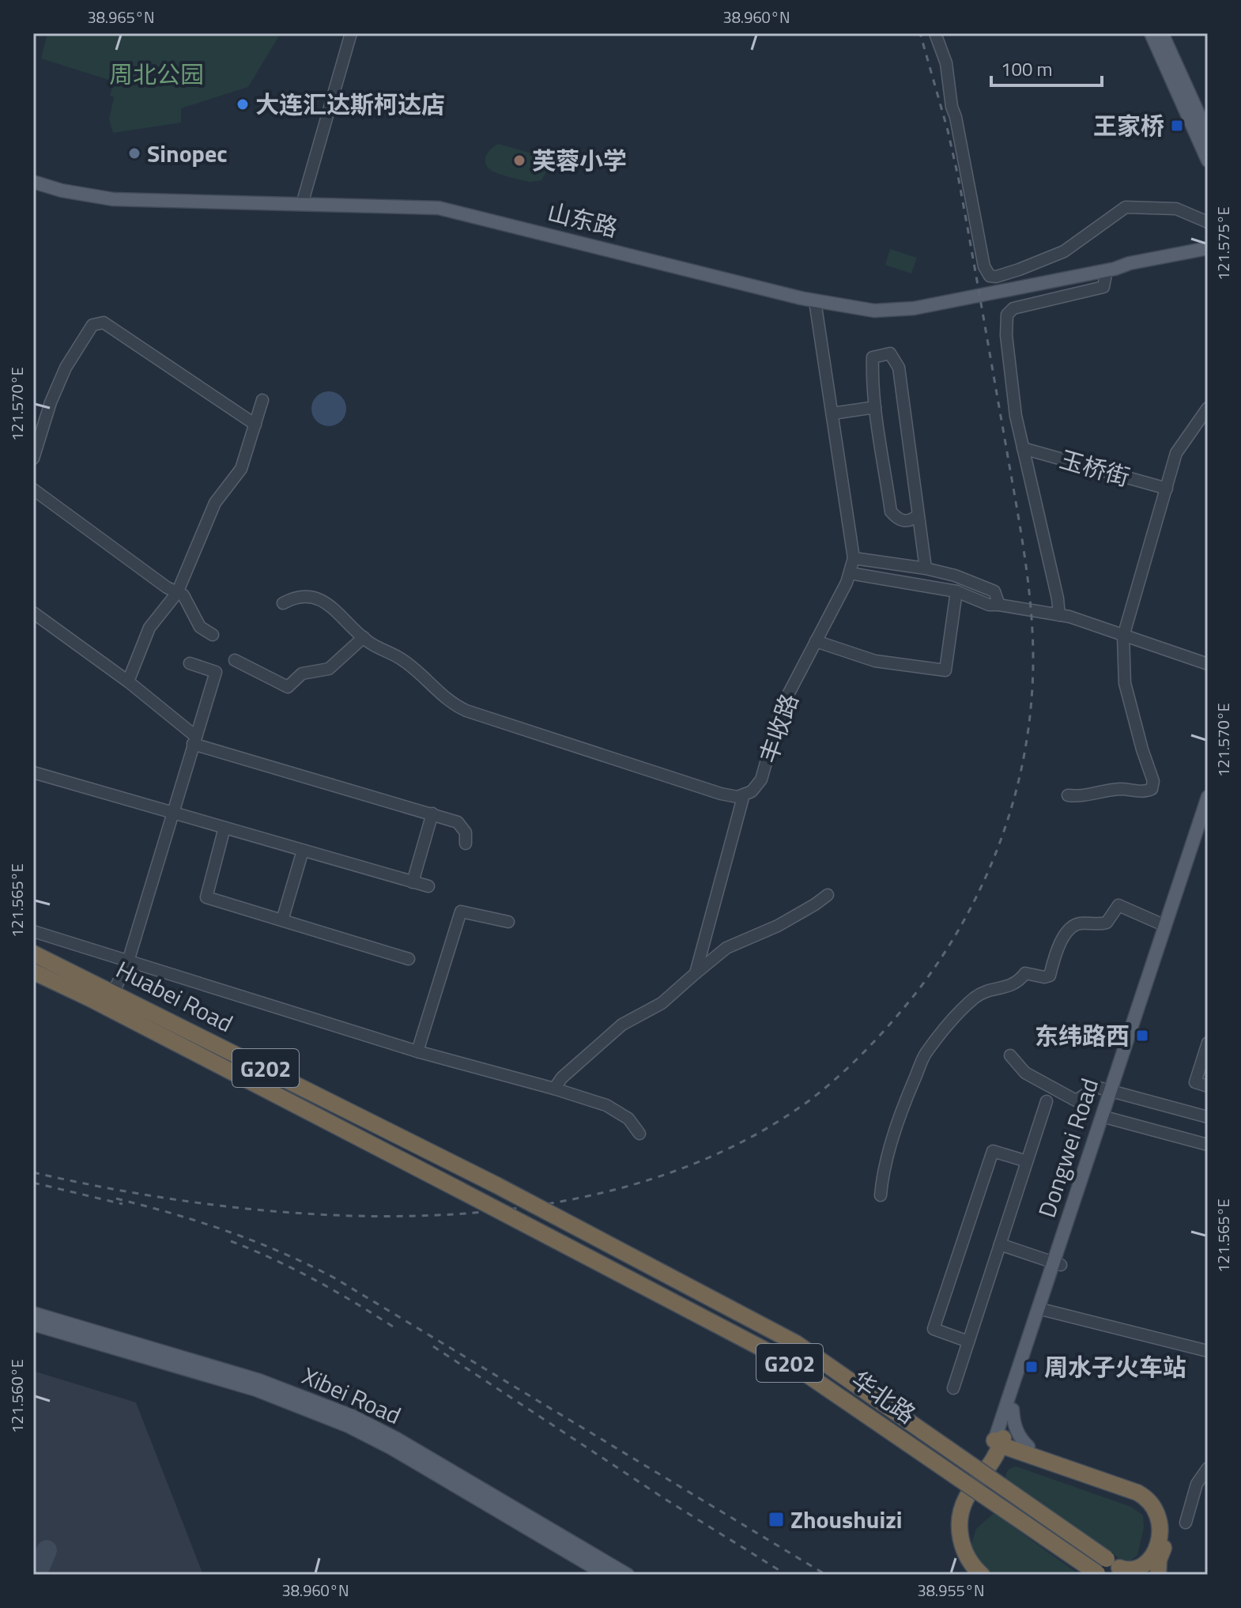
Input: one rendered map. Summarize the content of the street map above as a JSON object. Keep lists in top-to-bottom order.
{
  "streets": {
    "highway": ["Huabei Road", "G202", "华北路"],
    "main road": ["山东路", "Dongwei Road", "Xibei Road"],
    "street": ["玉桥街", "丰收路"]
  },
  "crossings": [
    ["山东路", "丰收路"],
    ["Huabei Road", "华北路"]
  ],
  "parks": ["周北公园"],
  "places": {
    "other": ["大连汇达斯柯达店", "Sinopec", "芙蓉小学"],
    "transit": [
      "王家桥",
      "东纬路西",
      "周水子火车站",
      "Zhoushuizi"
    ]
  },
  "scale_bar": "100 m",
  "coordinates": [
    "38.965°N",
    "38.960°N",
    "121.575°E",
    "121.570°E",
    "121.565°E",
    "121.560°E",
    "38.955°N"
  ]
}
